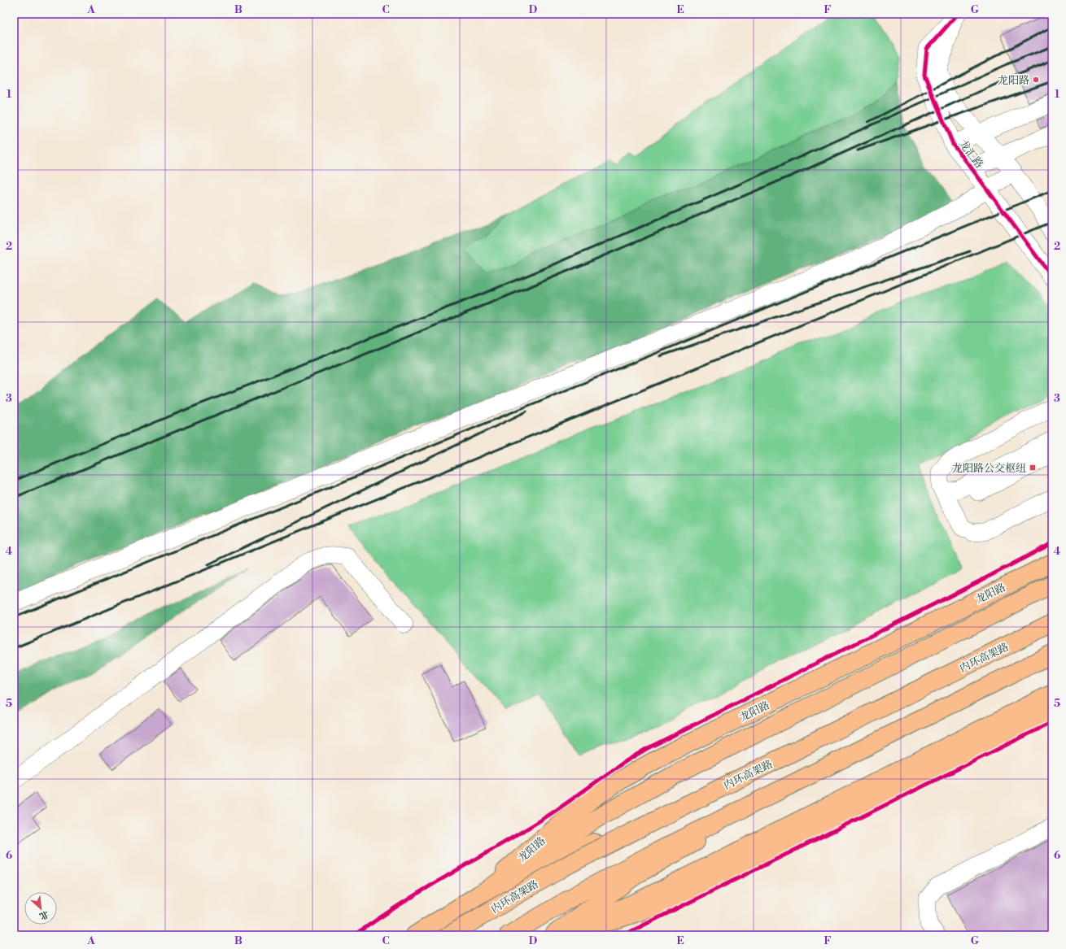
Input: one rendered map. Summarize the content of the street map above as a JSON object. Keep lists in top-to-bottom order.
{
  "streets": {
    "main road": ["龙阳路", "内环高架路"],
    "street": ["龙汇路"]
  },
  "places": {
    "other": ["龙阳路"],
    "transit": ["龙阳路公交枢纽"]
  },
  "north": "bottom right",
  "grid": {
    "columns": [
      "A",
      "B",
      "C",
      "D",
      "E",
      "F",
      "G"
    ],
    "rows": [
      "1",
      "2",
      "3",
      "4",
      "5",
      "6"
    ]
  }
}
